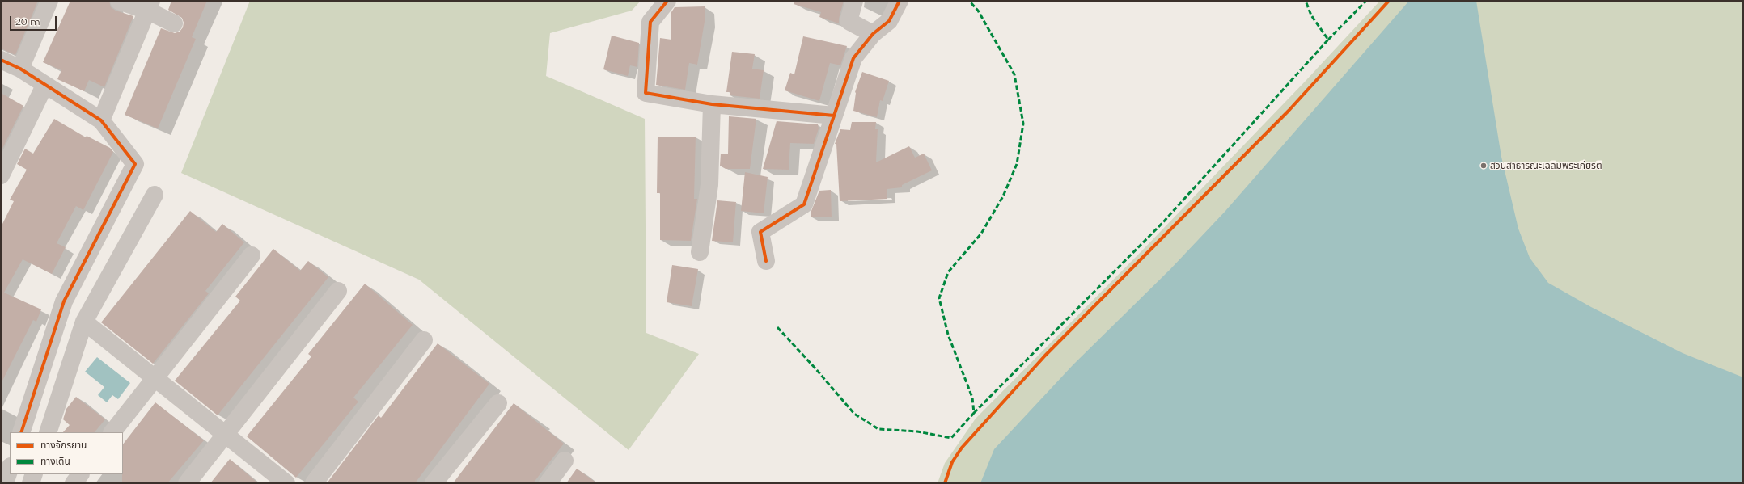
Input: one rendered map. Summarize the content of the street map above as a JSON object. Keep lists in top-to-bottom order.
{
  "places": ["สวนสาธารณะเฉลิมพระเกียรติ"],
  "legend": ["ทางจักรยาน", "ทางเดิน"],
  "scale_bar": "20 m"
}
